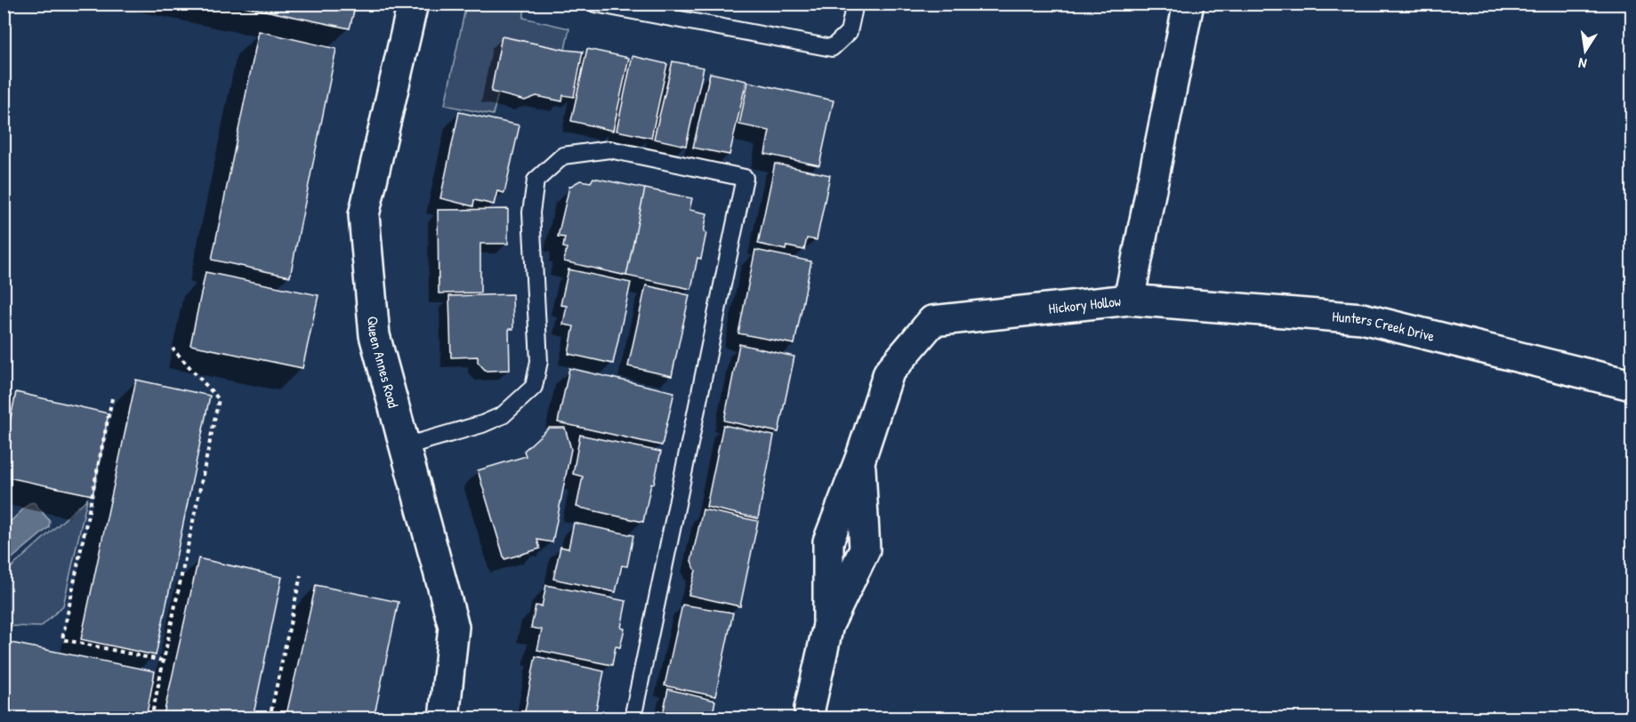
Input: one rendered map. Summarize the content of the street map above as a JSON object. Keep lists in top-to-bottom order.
{
  "streets": {
    "street": ["Hickory Hollow", "Hunters Creek Drive", "Queen Annes Road"]
  },
  "crossings": [
    ["Hickory Hollow", "Hunters Creek Drive"]
  ],
  "north": "bottom"
}
